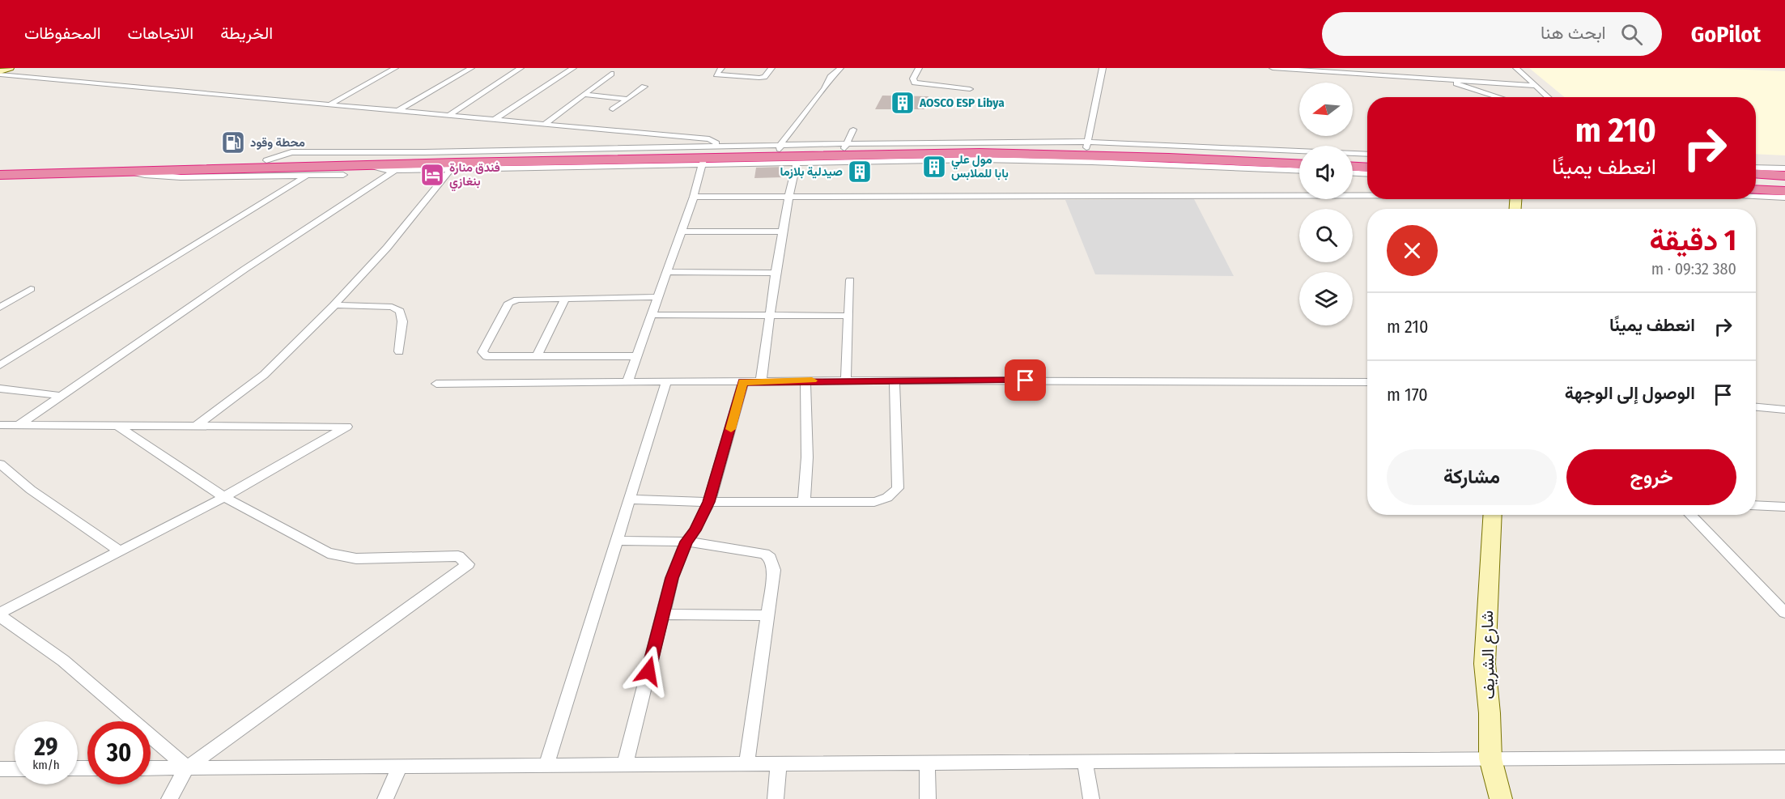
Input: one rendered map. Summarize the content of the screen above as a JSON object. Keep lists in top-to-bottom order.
{
  "streets": {
    "main road": ["شارع الشريف"]
  },
  "places": {
    "building": ["AOSCO ESP Libya", "مول علي بابا للملابس", "صيدلية بلازما"],
    "fuel station": ["محطة وقود"],
    "hotel": ["فندق منارة بنغازي"]
  },
  "north": "left",
  "page": {
    "header": "GoPilot",
    "search": "ابحث هنا",
    "nav": ["الخريطة", "الاتجاهات", "المحفوظات"],
    "turn": ["210 m", "انعطف يمينًا"],
    "heading": ["1 دقيقة", "380 m · 09:32"],
    "list": [
      {
        "name": "انعطف يمينًا",
        "value": "210 m"
      },
      {
        "name": "الوصول إلى الوجهة",
        "value": "170 m"
      }
    ],
    "buttons": ["خروج", "مشاركة"],
    "speed": "29 km/h",
    "limit": "30"
  }
}
